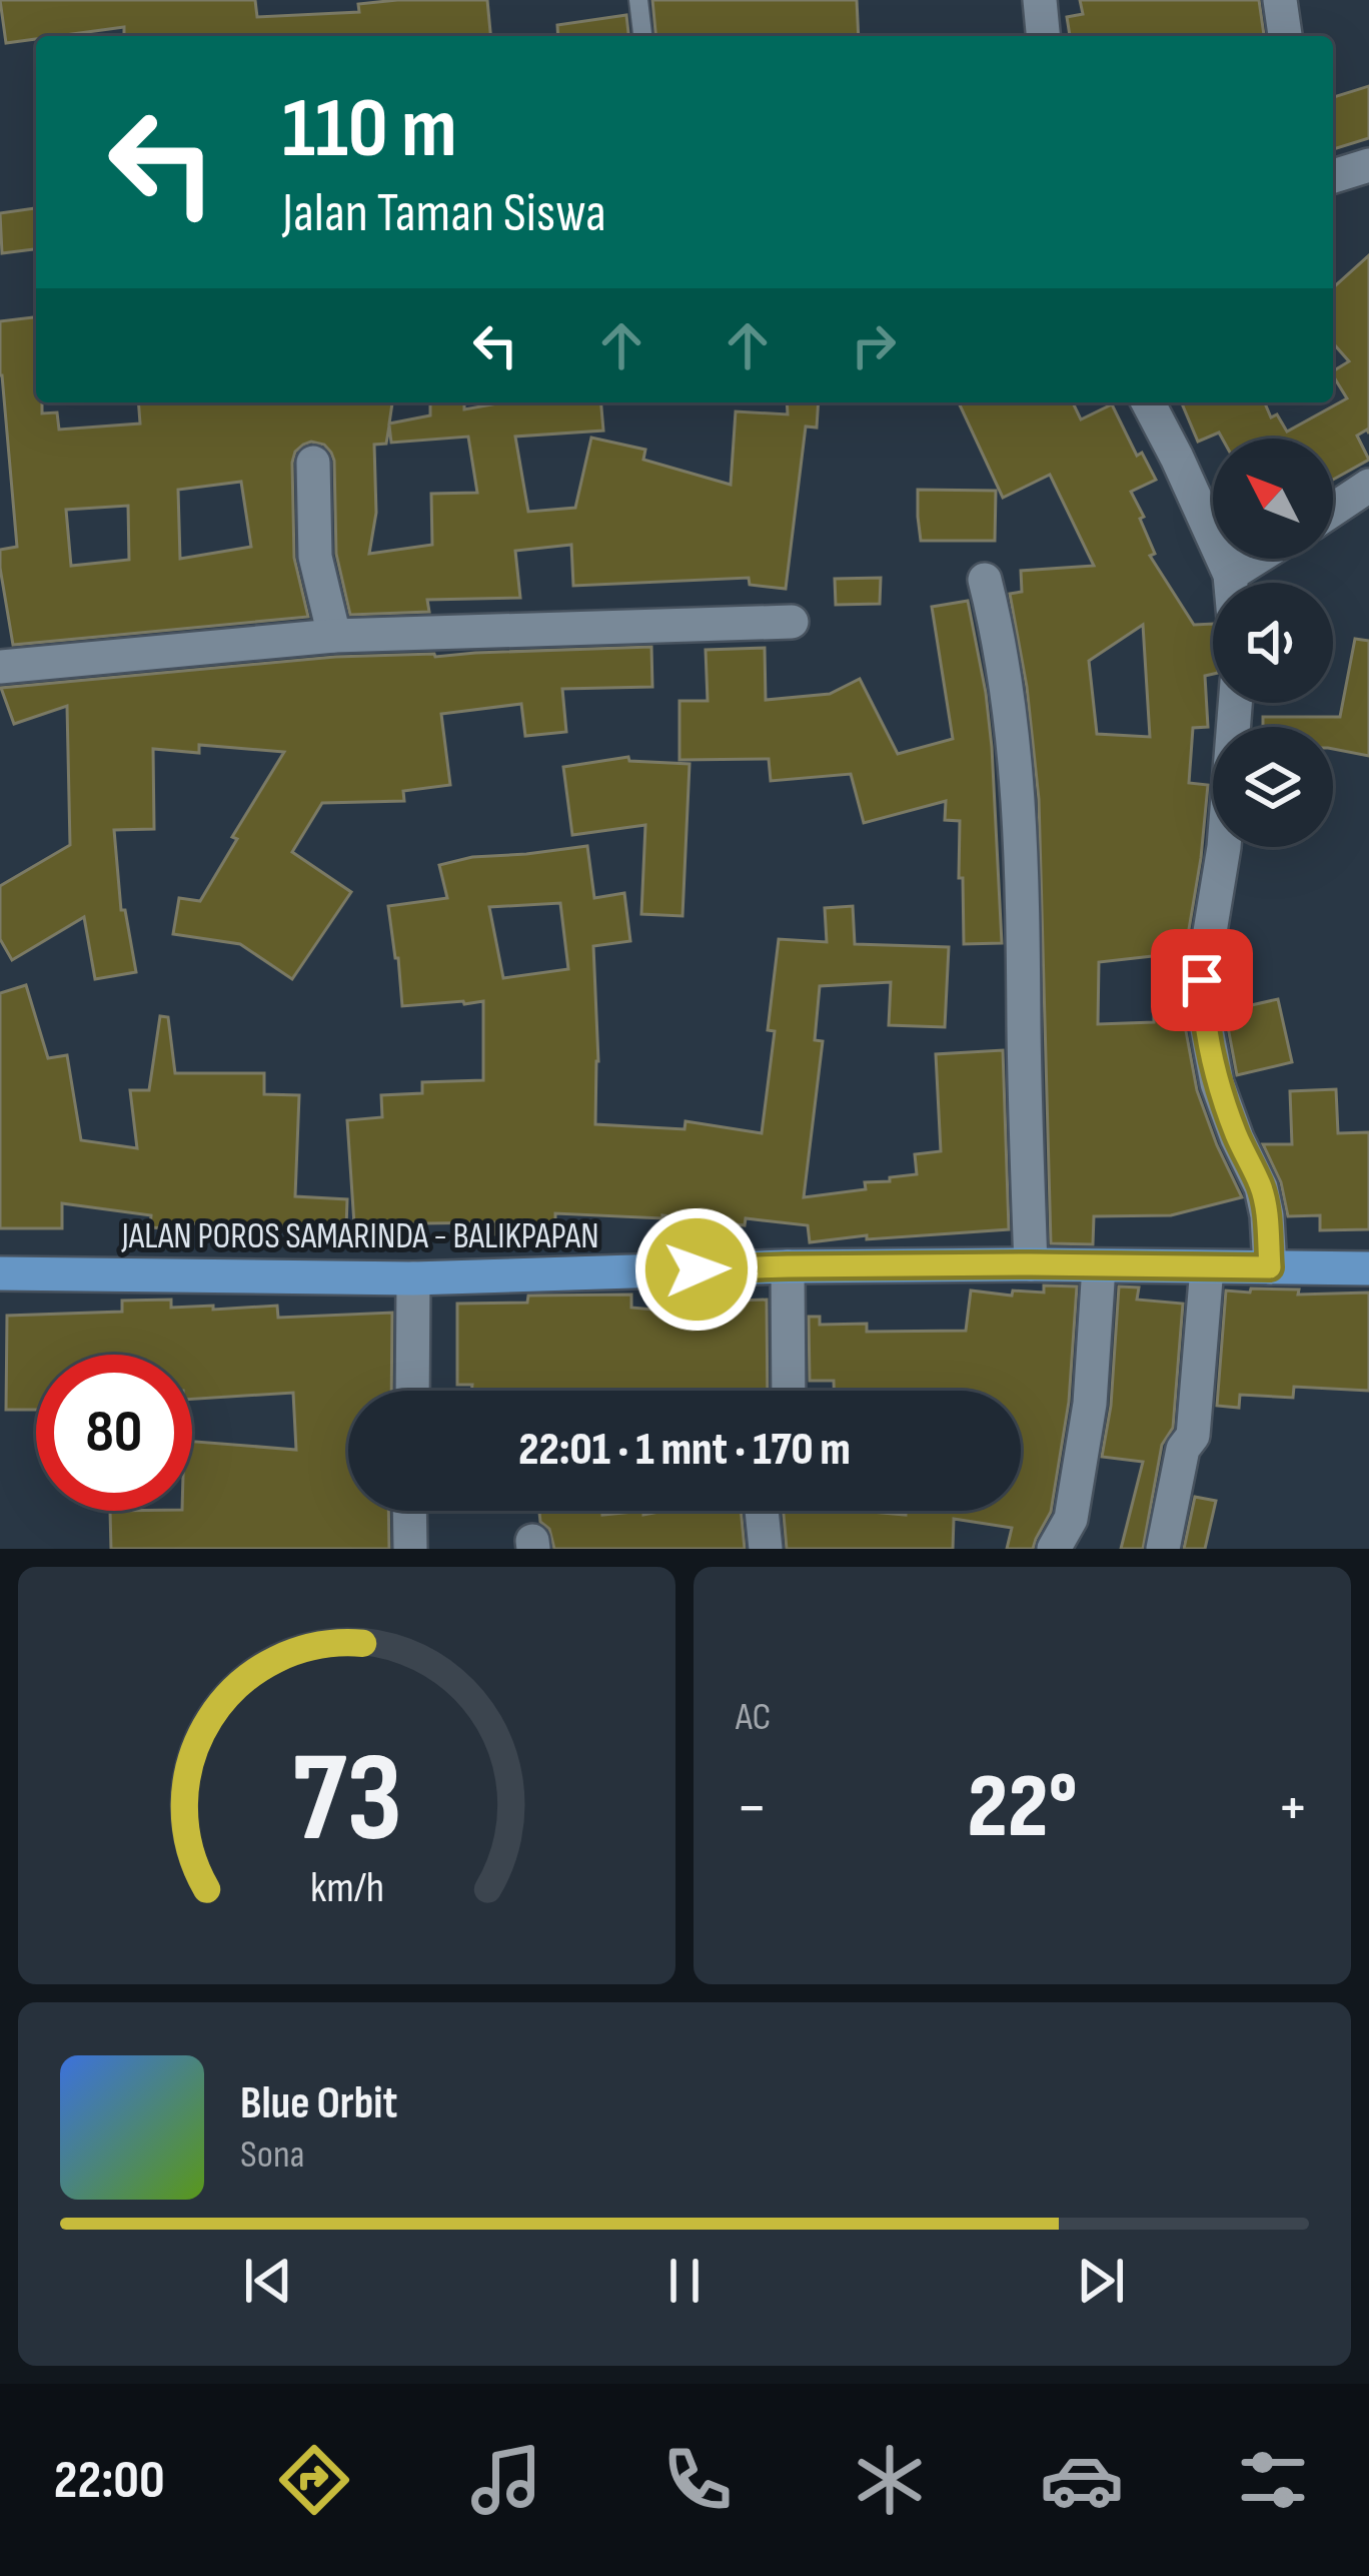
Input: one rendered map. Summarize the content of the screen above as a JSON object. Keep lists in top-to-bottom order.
{
  "streets": {
    "highway": ["JALAN POROS SAMARINDA - BALIKPAPAN"]
  },
  "north": "top left",
  "page": {
    "turn": ["110 m", "Jalan Taman Siswa"],
    "limit": "80",
    "trip": "22:01 · 1 mnt · 170 m",
    "tile": "AC",
    "heat": ["−", "22°", "+"],
    "song": ["Blue Orbit", "Sona"],
    "tabs": "22:00",
    "gauge": ["73", "km/h"]
  }
}
